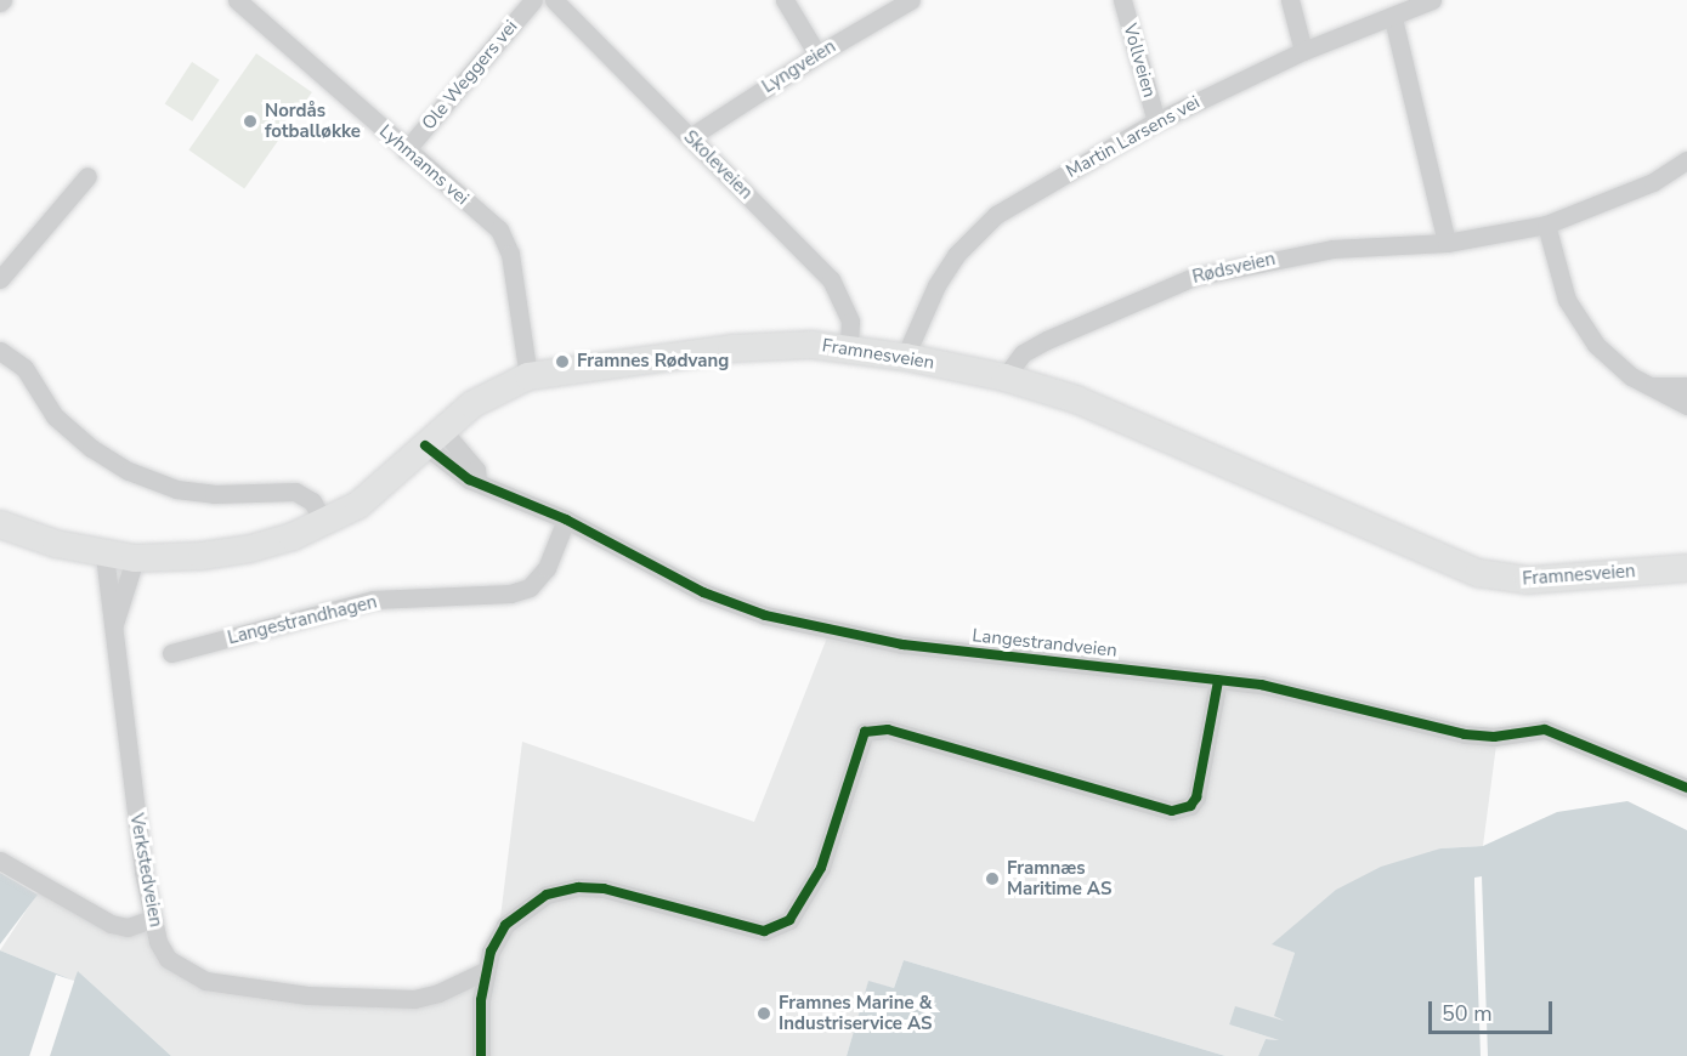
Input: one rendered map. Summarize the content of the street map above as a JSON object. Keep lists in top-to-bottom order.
{
  "streets": {
    "main road": ["Framnesveien"],
    "street": [
      "Vollveien",
      "Lyngveien",
      "Ole Weggers vei",
      "Martin Larsens vei",
      "Lyhmanns vei",
      "Skoleveien",
      "Rødsveien",
      "Langestrandhagen",
      "Langestrandveien",
      "Verkstedveien"
    ]
  },
  "crossings": [
    ["Vollveien", "Martin Larsens vei"],
    ["Lyngveien", "Skoleveien"],
    ["Ole Weggers vei", "Lyhmanns vei"],
    ["Martin Larsens vei", "Framnesveien"],
    ["Lyhmanns vei", "Framnesveien"],
    ["Skoleveien", "Framnesveien"],
    ["Rødsveien", "Framnesveien"],
    ["Framnesveien", "Langestrandveien"],
    ["Framnesveien", "Verkstedveien"],
    ["Langestrandhagen", "Langestrandveien"]
  ],
  "places": [
    "Nordås fotballøkke",
    "Framnes Rødvang",
    "Framnæs Maritime AS",
    "Framnes Marine & Industriservice AS"
  ],
  "scale_bar": "50 m"
}
